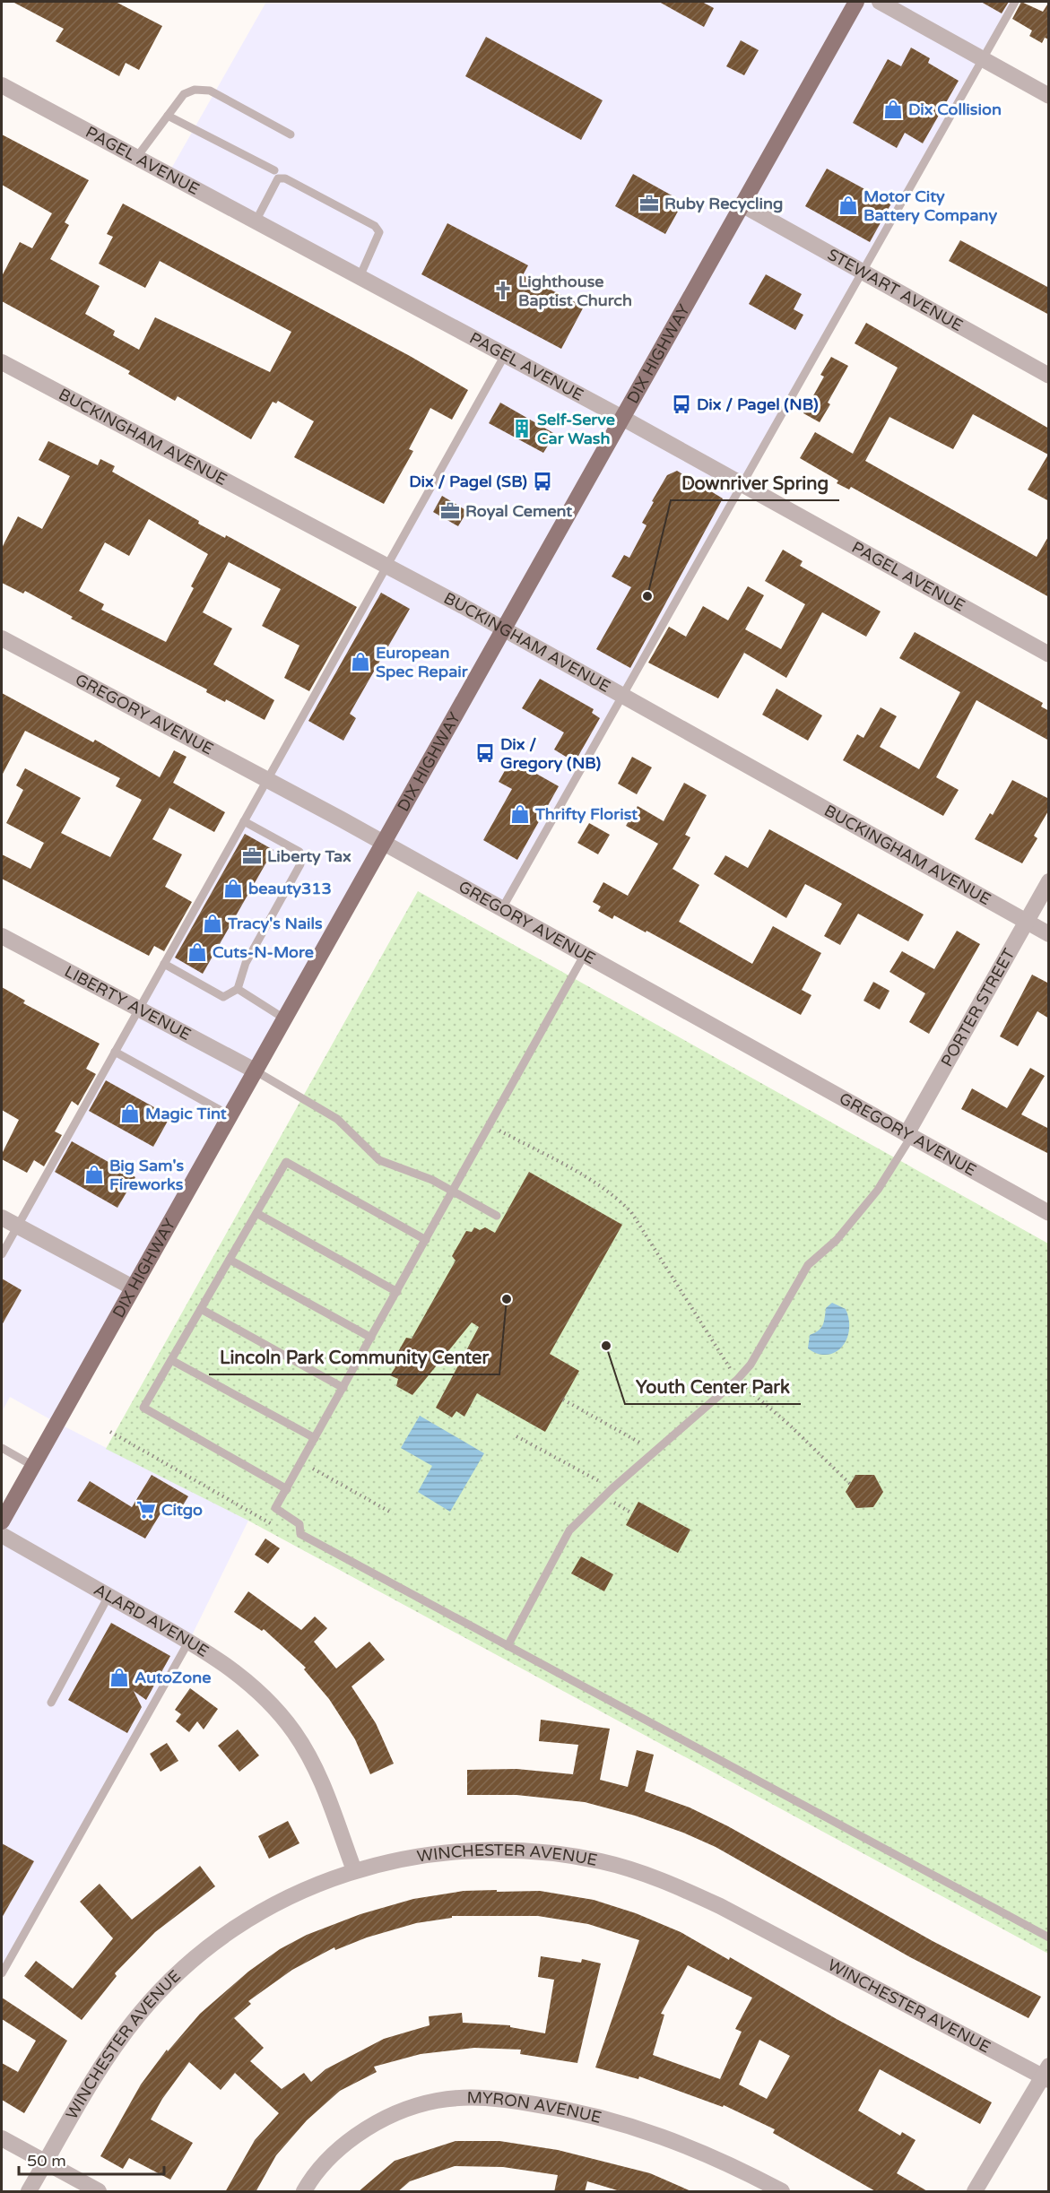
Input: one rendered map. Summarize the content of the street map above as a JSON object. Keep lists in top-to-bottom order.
{
  "streets": {
    "main road": ["DIX HIGHWAY"],
    "street": [
      "PAGEL AVENUE",
      "STEWART AVENUE",
      "BUCKINGHAM AVENUE",
      "GREGORY AVENUE",
      "LIBERTY AVENUE",
      "PORTER STREET",
      "ALARD AVENUE",
      "WINCHESTER AVENUE",
      "MYRON AVENUE"
    ]
  },
  "crossings": [
    ["PAGEL AVENUE", "DIX HIGHWAY"],
    ["STEWART AVENUE", "DIX HIGHWAY"],
    ["DIX HIGHWAY", "BUCKINGHAM AVENUE"],
    ["DIX HIGHWAY", "GREGORY AVENUE"],
    ["DIX HIGHWAY", "LIBERTY AVENUE"],
    ["BUCKINGHAM AVENUE", "PORTER STREET"],
    ["GREGORY AVENUE", "PORTER STREET"],
    ["ALARD AVENUE", "WINCHESTER AVENUE"]
  ],
  "places": {
    "shop": [
      "Dix Collision",
      "Motor City Battery Company",
      "European Spec Repair",
      "Thrifty Florist",
      "beauty313",
      "Tracy's Nails",
      "Cuts-N-More",
      "Magic Tint",
      "Big Sam's Fireworks",
      "AutoZone"
    ],
    "office": ["Ruby Recycling", "Royal Cement", "Liberty Tax"],
    "church": ["Lighthouse Baptist Church"],
    "bus stop": ["Dix / Pagel (NB)", "Dix / Pagel (SB)", "Dix / Gregory (NB)"],
    "building": ["Self-Serve Car Wash"],
    "other": ["Downriver Spring", "Lincoln Park Community Center", "Youth Center Park"],
    "supermarket": ["Citgo"]
  },
  "scale_bar": "50 m"
}
